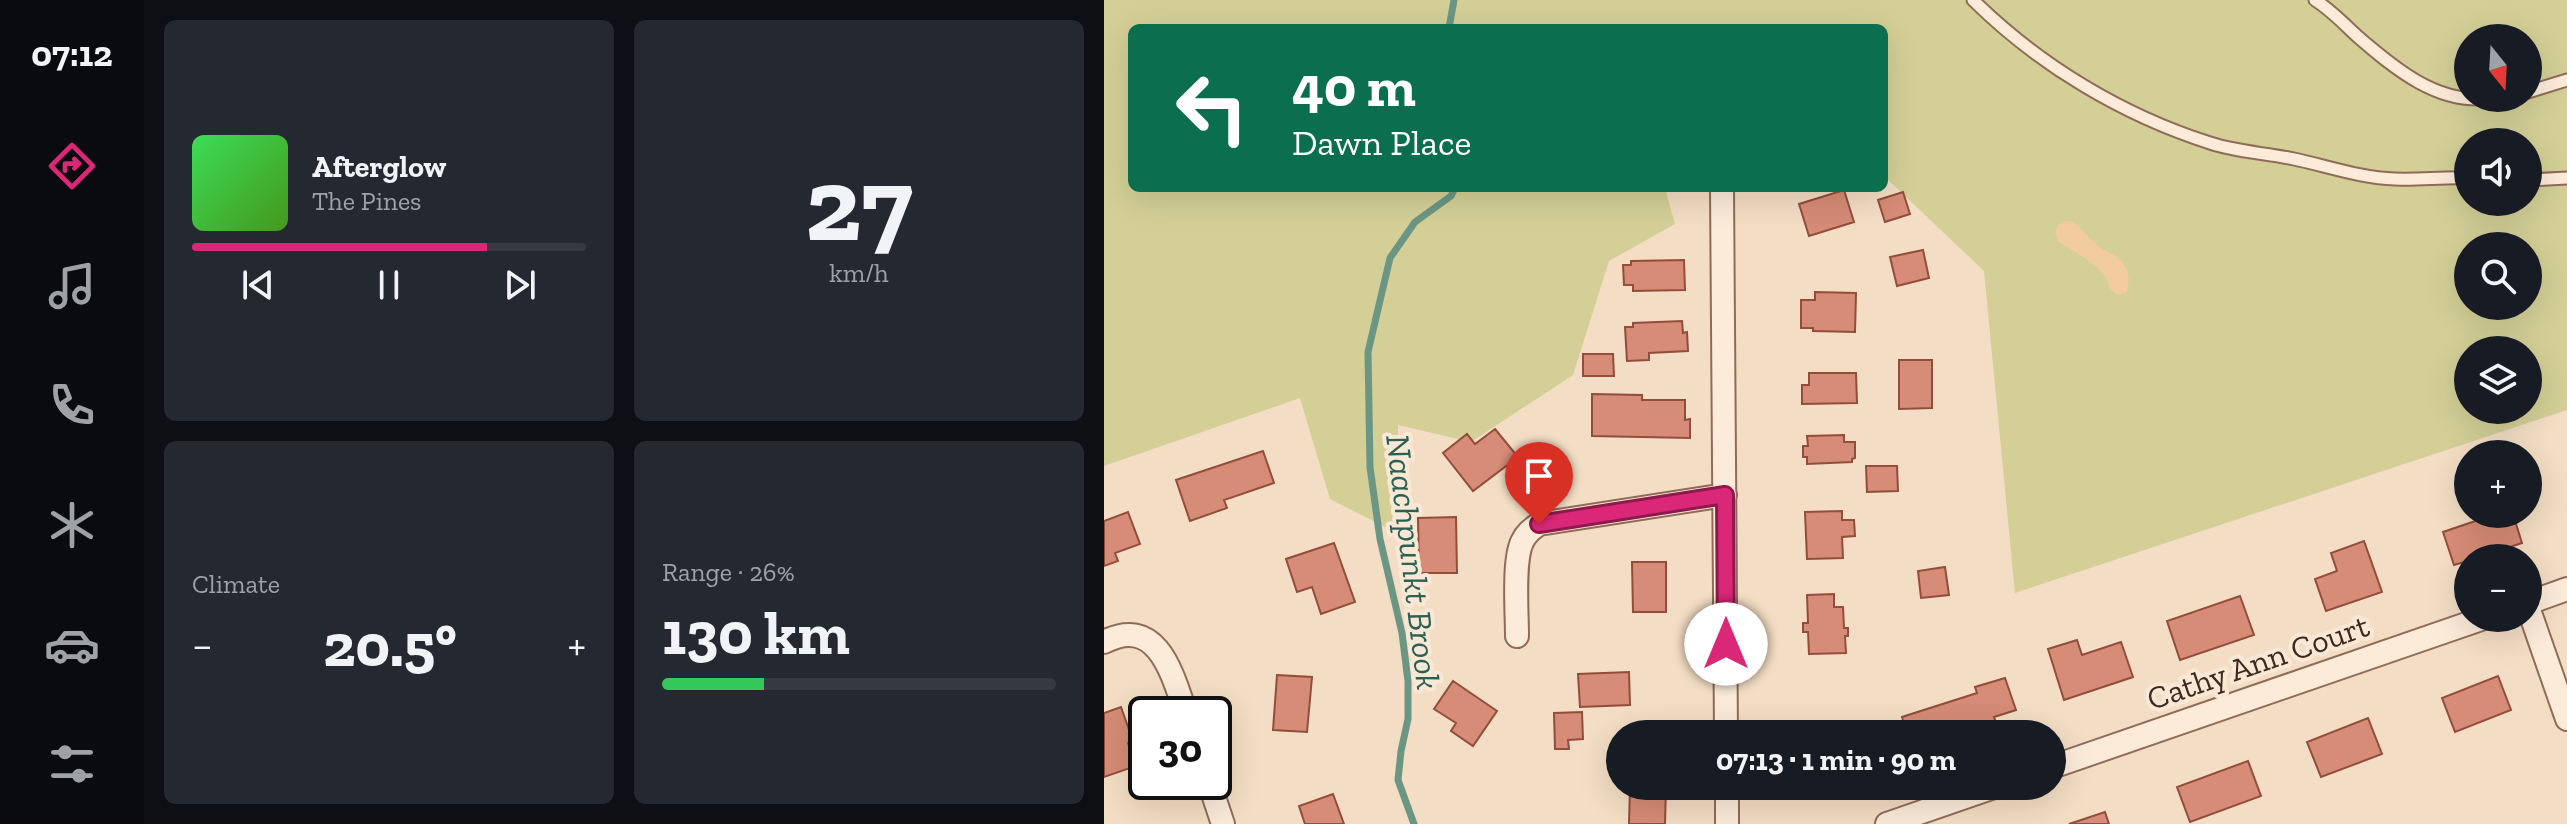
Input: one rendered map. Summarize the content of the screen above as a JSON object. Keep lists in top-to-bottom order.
{
  "streets": {
    "street": ["Cathy Ann Court"]
  },
  "water": ["Naachpunkt Brook"],
  "north": "bottom",
  "page": {
    "tabs": "07:12",
    "tile": [
      ["27", "km/h"],
      "Climate",
      ["Range · 26%", "130 km"]
    ],
    "map_buttons": ["+", "−"],
    "turn": ["40 m", "Dawn Place"],
    "song": ["Afterglow", "The Pines"],
    "heat": ["−", "20.5°", "+"],
    "limit": "30",
    "trip": "07:13 · 1 min · 90 m"
  }
}
